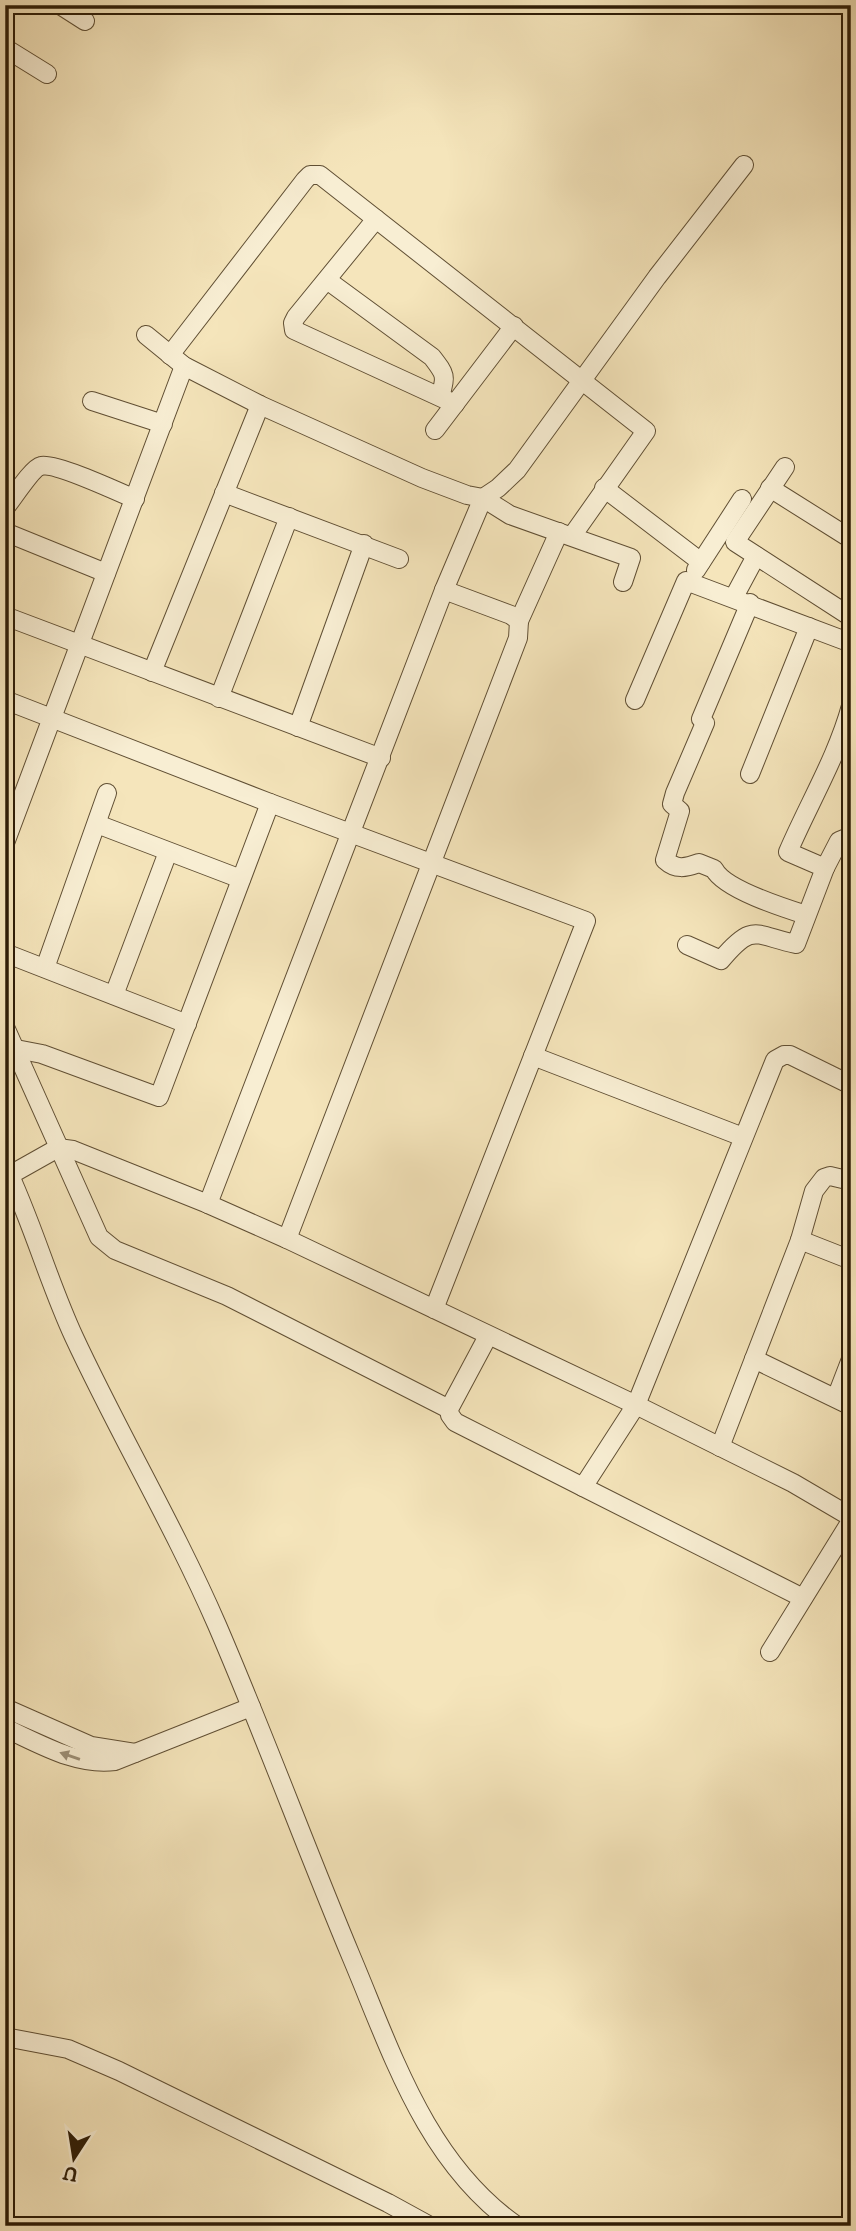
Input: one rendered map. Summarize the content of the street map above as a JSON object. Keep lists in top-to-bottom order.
{
  "north": "bottom"
}
